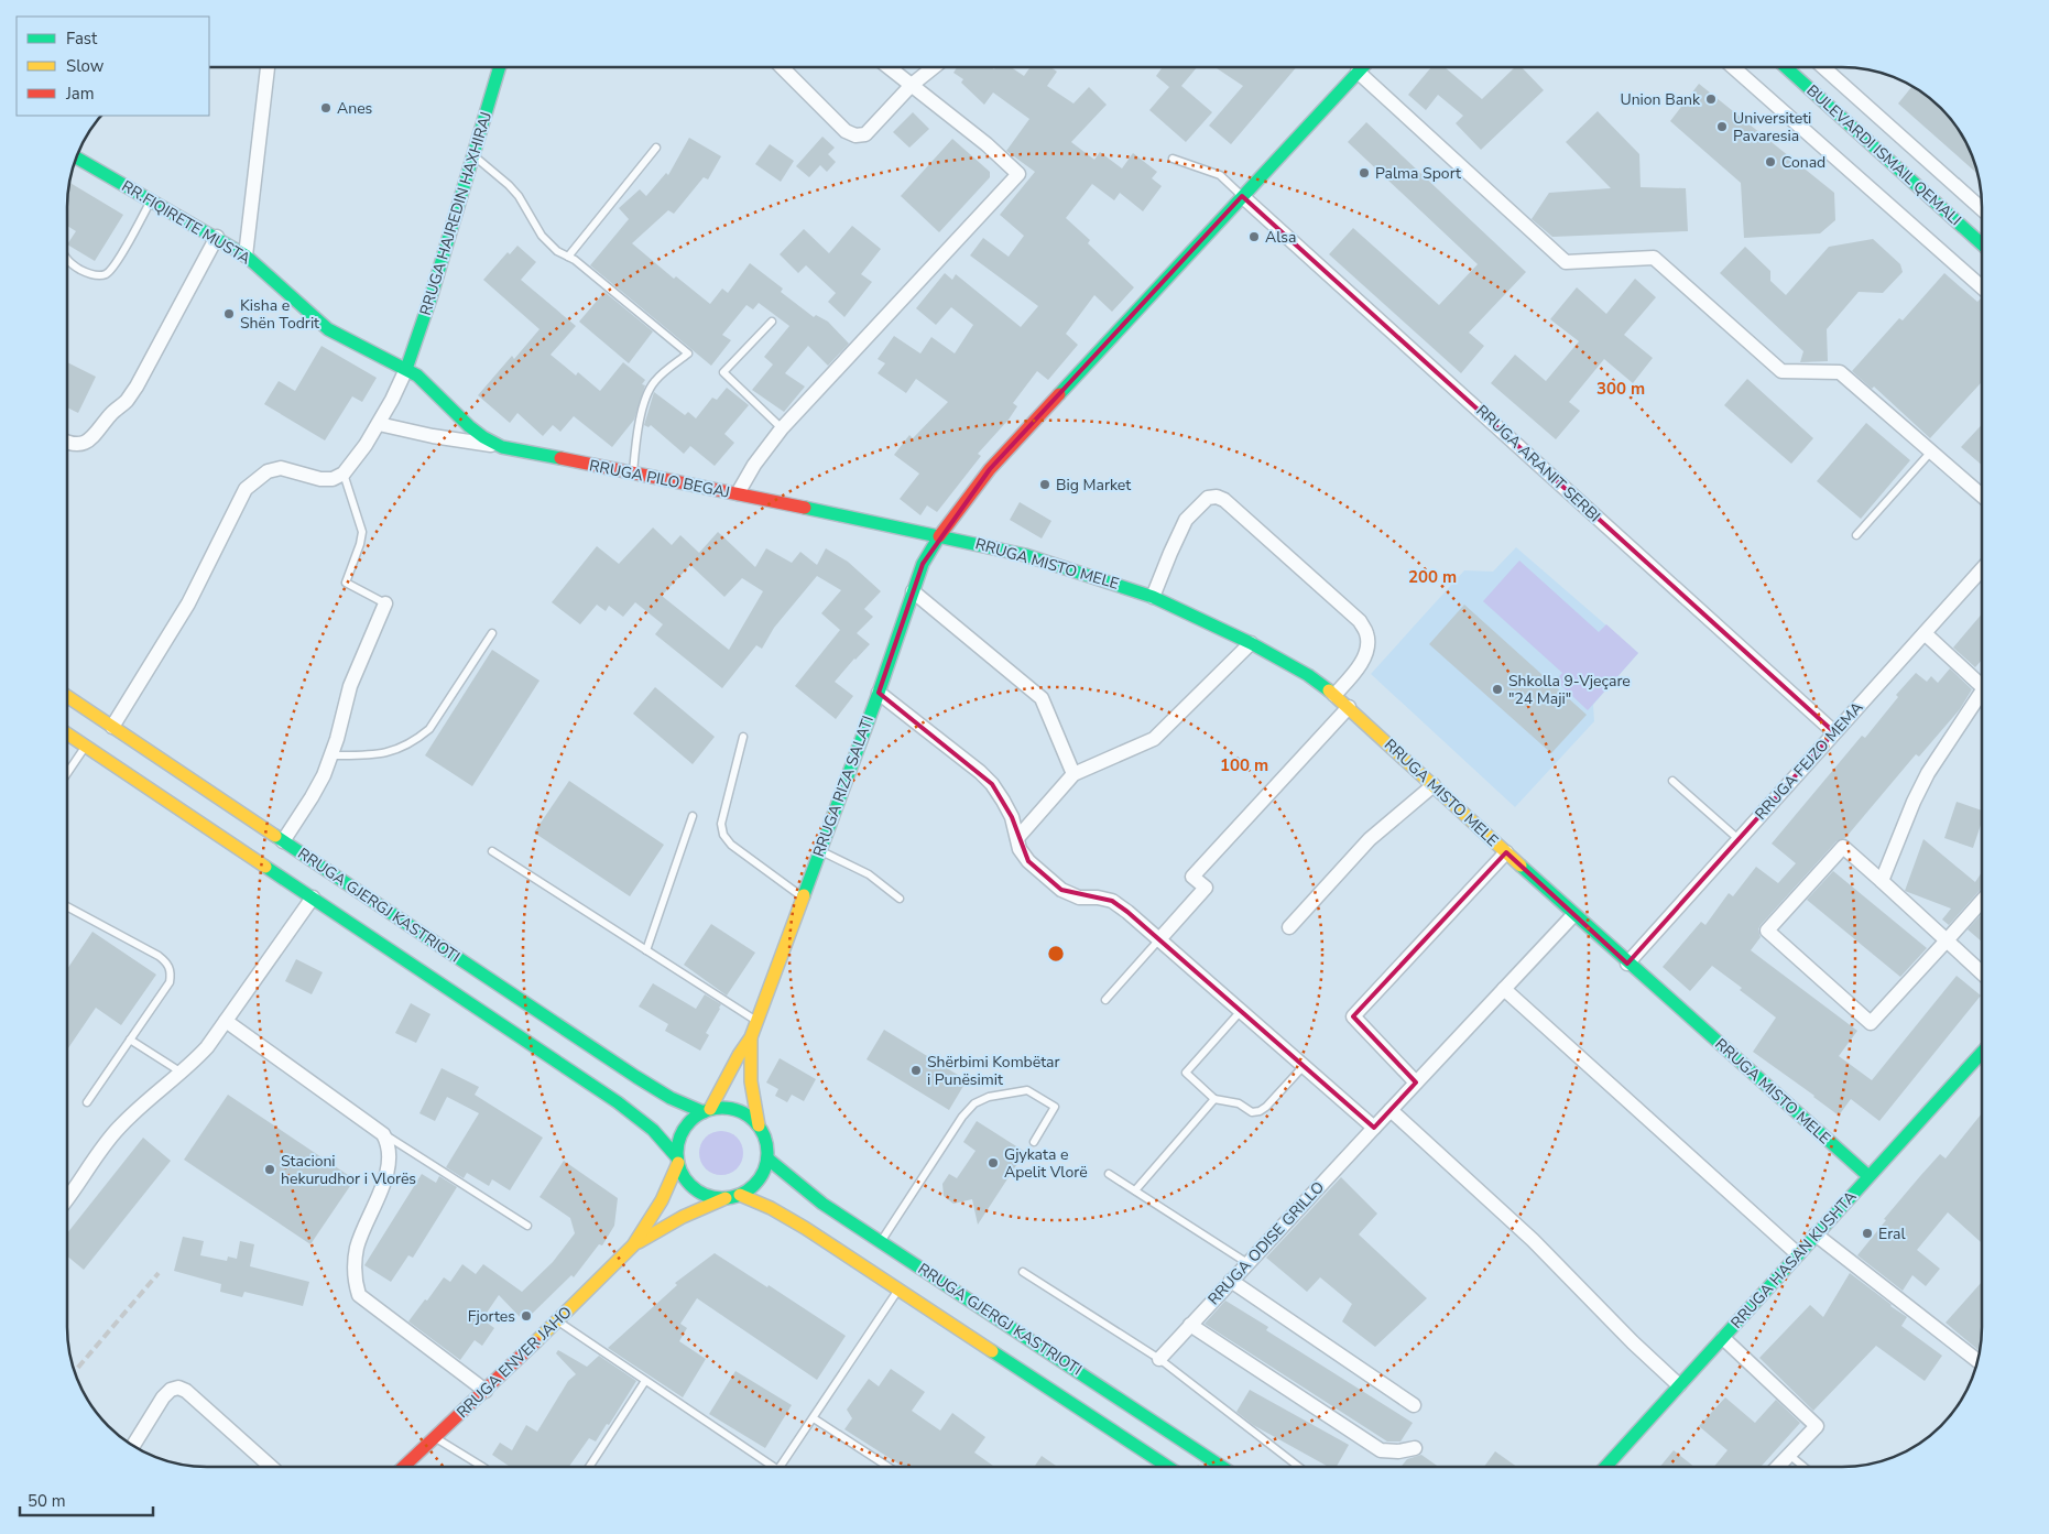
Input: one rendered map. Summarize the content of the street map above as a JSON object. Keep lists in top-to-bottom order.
{
  "streets": {
    "street": [
      "BULEVARDI ISMAIL QEMALI",
      "RRUGA HAJREDIN HAXHIRAJ",
      "RR.FIQIRETE MUSTA",
      "RRUGA ARANIT SERBI",
      "RRUGA PILO BEGAJ",
      "RRUGA MISTO MELE",
      "RRUGA FEJZO MEMA",
      "RRUGA RIZA SALATI",
      "RRUGA GJERGJ KASTRIOTI",
      "RRUGA ODISE GRILLO",
      "RRUGA HASAN KUSHTA",
      "RRUGA ENVER JAHO"
    ]
  },
  "crossings": [
    ["RRUGA HAJREDIN HAXHIRAJ", "RR.FIQIRETE MUSTA"],
    ["RRUGA HAJREDIN HAXHIRAJ", "RRUGA PILO BEGAJ"],
    ["RR.FIQIRETE MUSTA", "RRUGA PILO BEGAJ"],
    ["RRUGA ARANIT SERBI", "RRUGA FEJZO MEMA"],
    ["RRUGA ARANIT SERBI", "RRUGA RIZA SALATI"],
    ["RRUGA PILO BEGAJ", "RRUGA MISTO MELE"],
    ["RRUGA PILO BEGAJ", "RRUGA RIZA SALATI"],
    ["RRUGA MISTO MELE", "RRUGA FEJZO MEMA"],
    ["RRUGA MISTO MELE", "RRUGA RIZA SALATI"],
    ["RRUGA MISTO MELE", "RRUGA HASAN KUSHTA"],
    ["RRUGA RIZA SALATI", "RRUGA GJERGJ KASTRIOTI"]
  ],
  "places": [
    "Union Bank",
    "Anes",
    "Universiteti Pavaresia",
    "Conad",
    "Palma Sport",
    "Alsa",
    "Kisha e Shën Todrit",
    "Big Market",
    "Shkolla 9-Vjeçare \"24 Maji\"",
    "Shërbimi Kombëtar i Punësimit",
    "Gjykata e Apelit Vlorë",
    "Stacioni hekurudhor i Vlorës",
    "Eral",
    "Fjortes"
  ],
  "legend": ["Fast", "Slow", "Jam"],
  "scale_bar": "50 m",
  "rings": ["300 m", "200 m", "100 m"]
}
